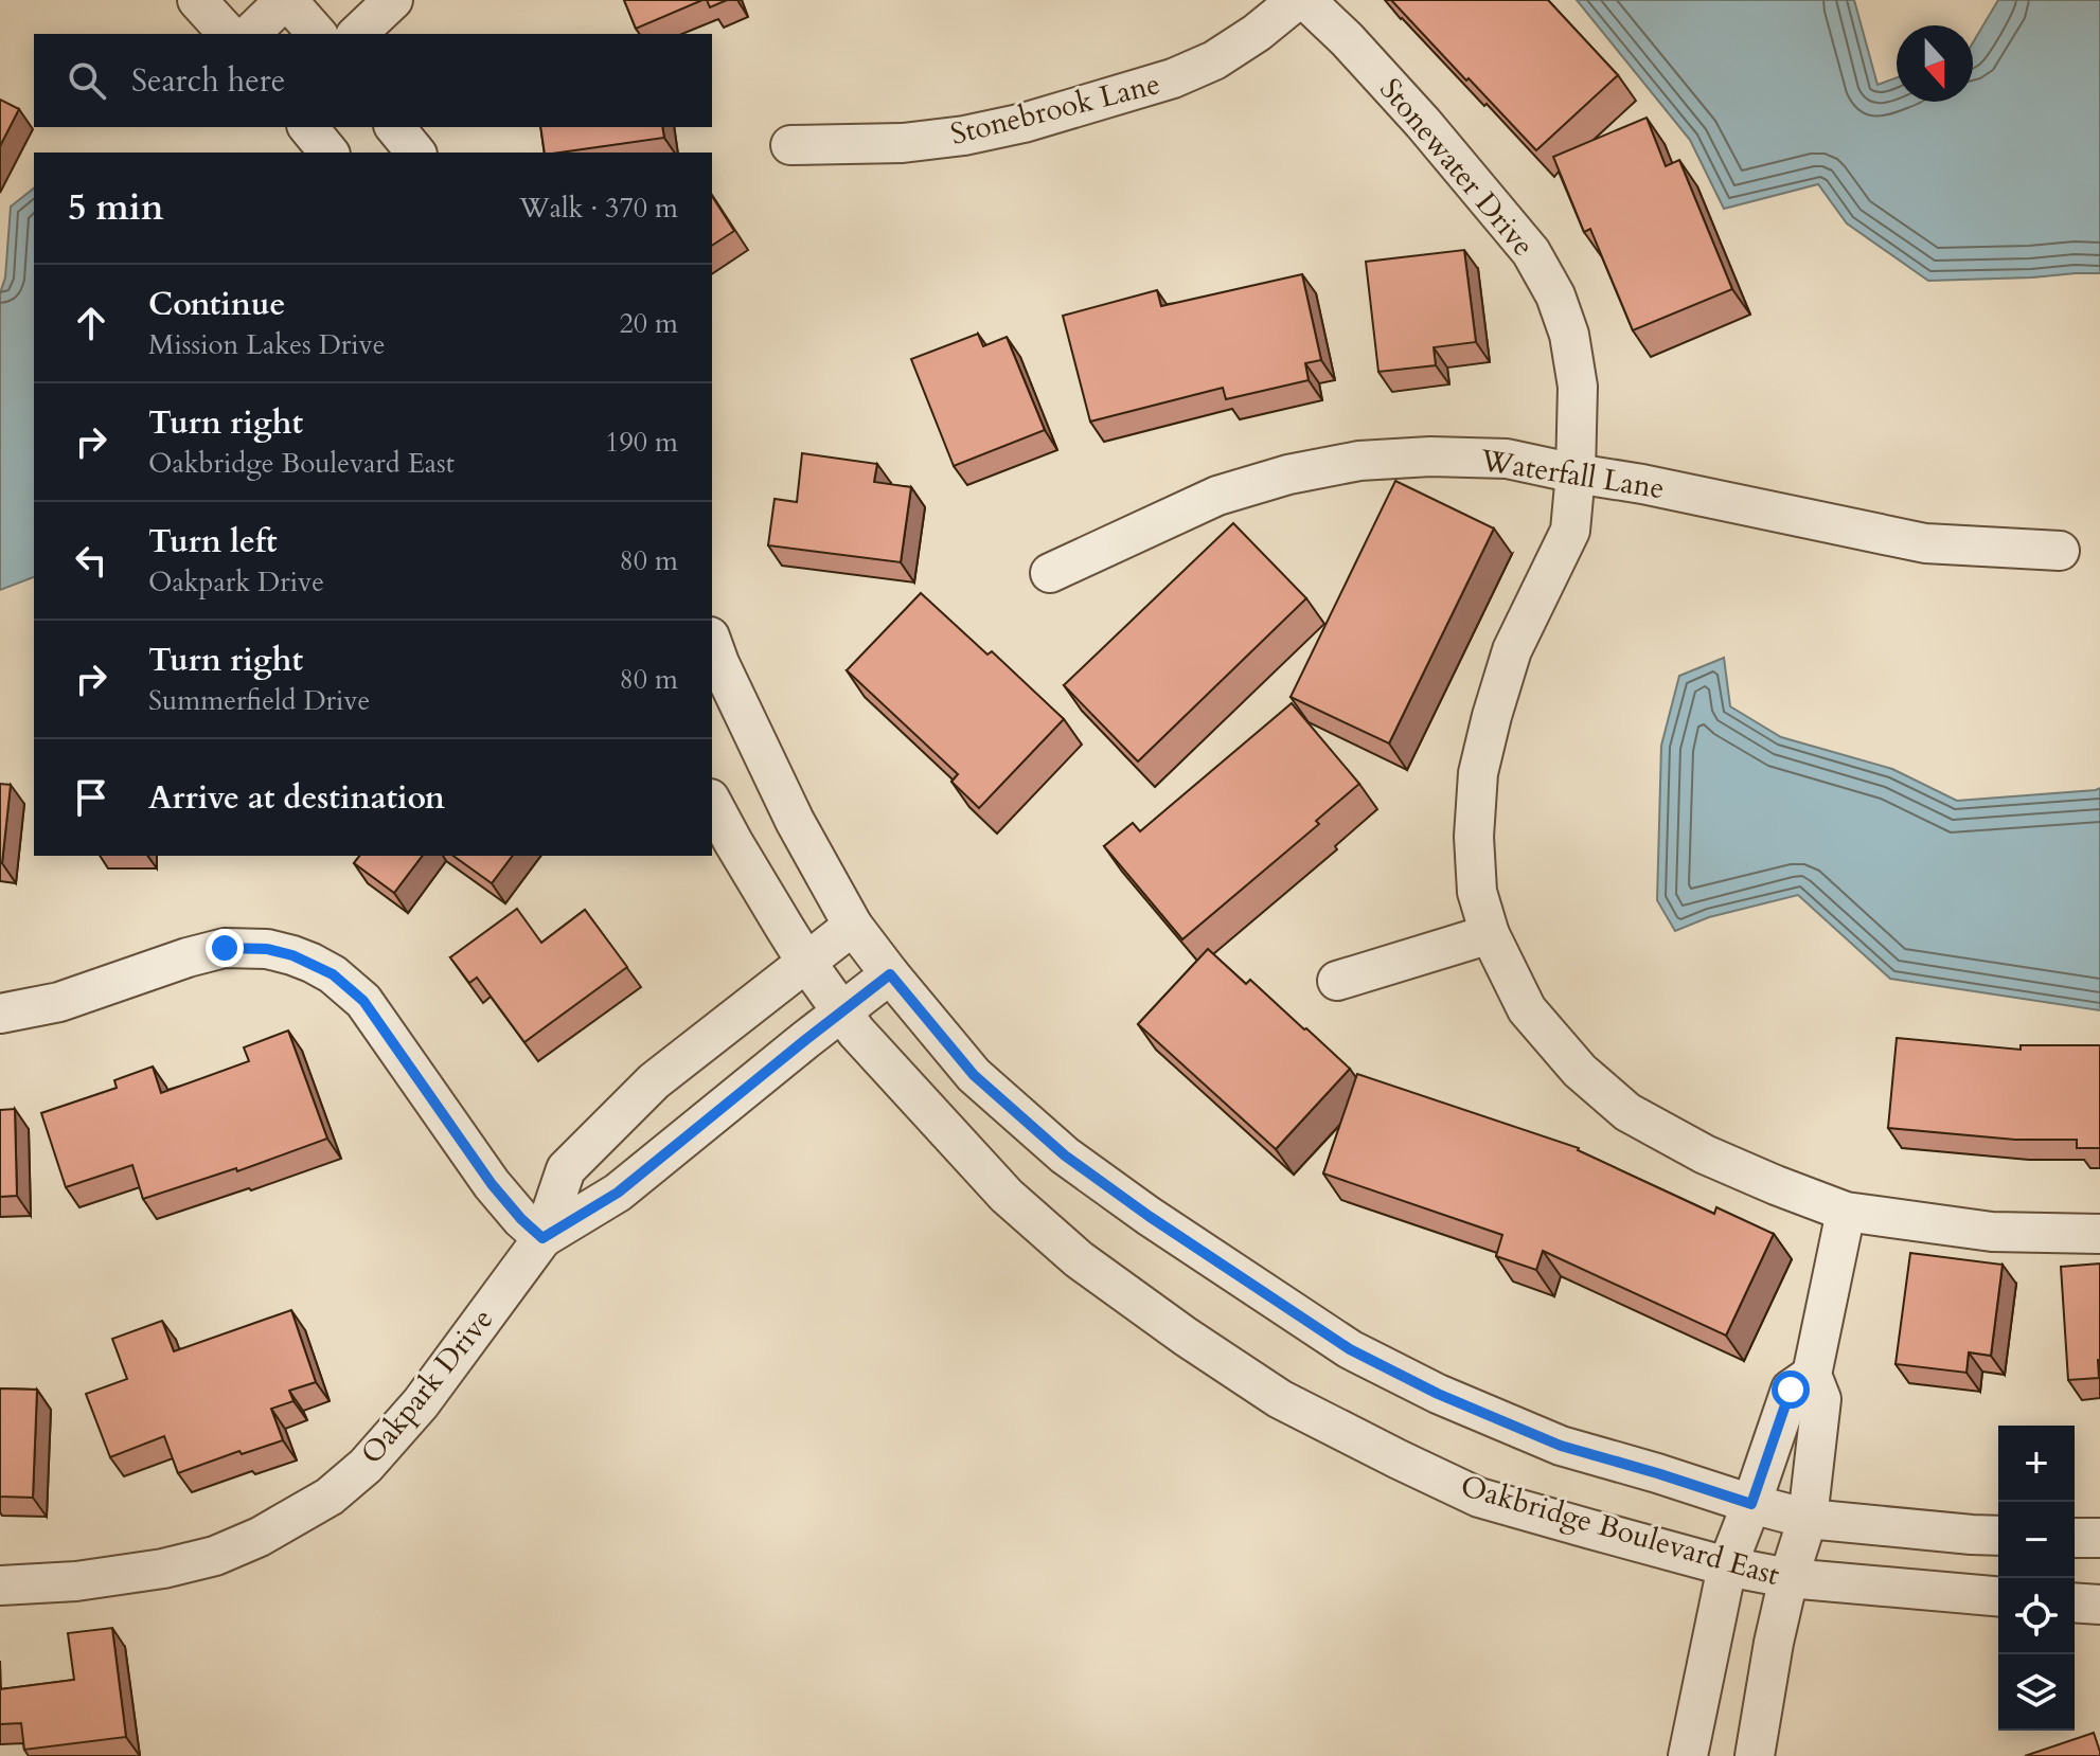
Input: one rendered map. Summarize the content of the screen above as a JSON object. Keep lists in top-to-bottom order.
{
  "streets": {
    "street": [
      "Stonebrook Lane",
      "Stonewater Drive",
      "Waterfall Lane",
      "Oakpark Drive",
      "Oakbridge Boulevard East"
    ]
  },
  "crossings": [
    ["Stonewater Drive", "Waterfall Lane"],
    ["Oakpark Drive", "Oakbridge Boulevard East"]
  ],
  "north": "bottom",
  "page": {
    "search": "Search here",
    "heading": ["5 min", "Walk · 370 m"],
    "list": [
      ["Continue", "Mission Lakes Drive", "20 m"],
      ["Turn right", "Oakbridge Boulevard East", "190 m"],
      ["Turn left", "Oakpark Drive", "80 m"],
      ["Turn right", "Summerfield Drive", "80 m"],
      "Arrive at destination"
    ],
    "map_buttons": ["+", "−"]
  }
}
